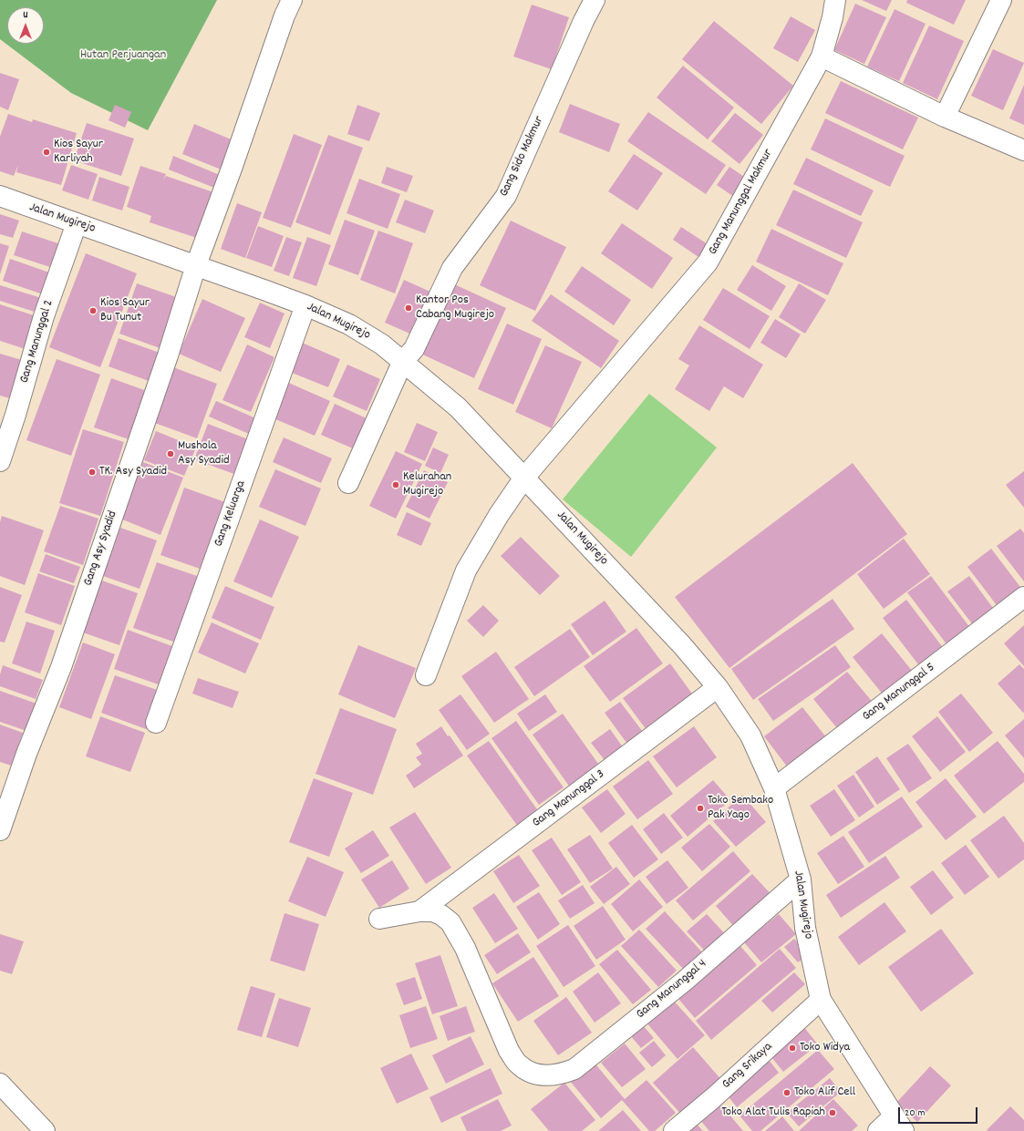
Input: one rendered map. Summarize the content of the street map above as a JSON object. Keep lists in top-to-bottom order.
{
  "streets": {
    "street": [
      "Gang Sido Makmur",
      "Gang Manunggal Makmur",
      "Jalan Mugirejo",
      "Gang Manunggal 2",
      "Gang Keluarga",
      "Gang Asy Syadid",
      "Gang Manunggal 5",
      "Gang Manunggal 3",
      "Gang Manunggal 4",
      "Gang Srikaya"
    ]
  },
  "crossings": [
    ["Gang Sido Makmur", "Jalan Mugirejo"],
    ["Gang Manunggal Makmur", "Jalan Mugirejo"],
    ["Jalan Mugirejo", "Gang Manunggal 2"],
    ["Jalan Mugirejo", "Gang Keluarga"],
    ["Jalan Mugirejo", "Gang Asy Syadid"],
    ["Jalan Mugirejo", "Gang Manunggal 5"],
    ["Jalan Mugirejo", "Gang Manunggal 3"],
    ["Jalan Mugirejo", "Gang Manunggal 4"],
    ["Jalan Mugirejo", "Gang Srikaya"],
    ["Gang Manunggal 3", "Gang Manunggal 4"]
  ],
  "parks": ["Hutan Perjuangan"],
  "places": [
    "Kios Sayur Karliyah",
    "Kantor Pos Cabang Mugirejo",
    "Kios Sayur Bu Tunut",
    "Mushola Asy Syadid",
    "TK. Asy Syadid",
    "Kelurahan Mugirejo",
    "Toko Sembako Pak Yago",
    "Toko Widya",
    "Toko Alif Cell",
    "Toko Alat Tulis Rapiah"
  ],
  "scale_bar": "20 m",
  "north": "top"
}
